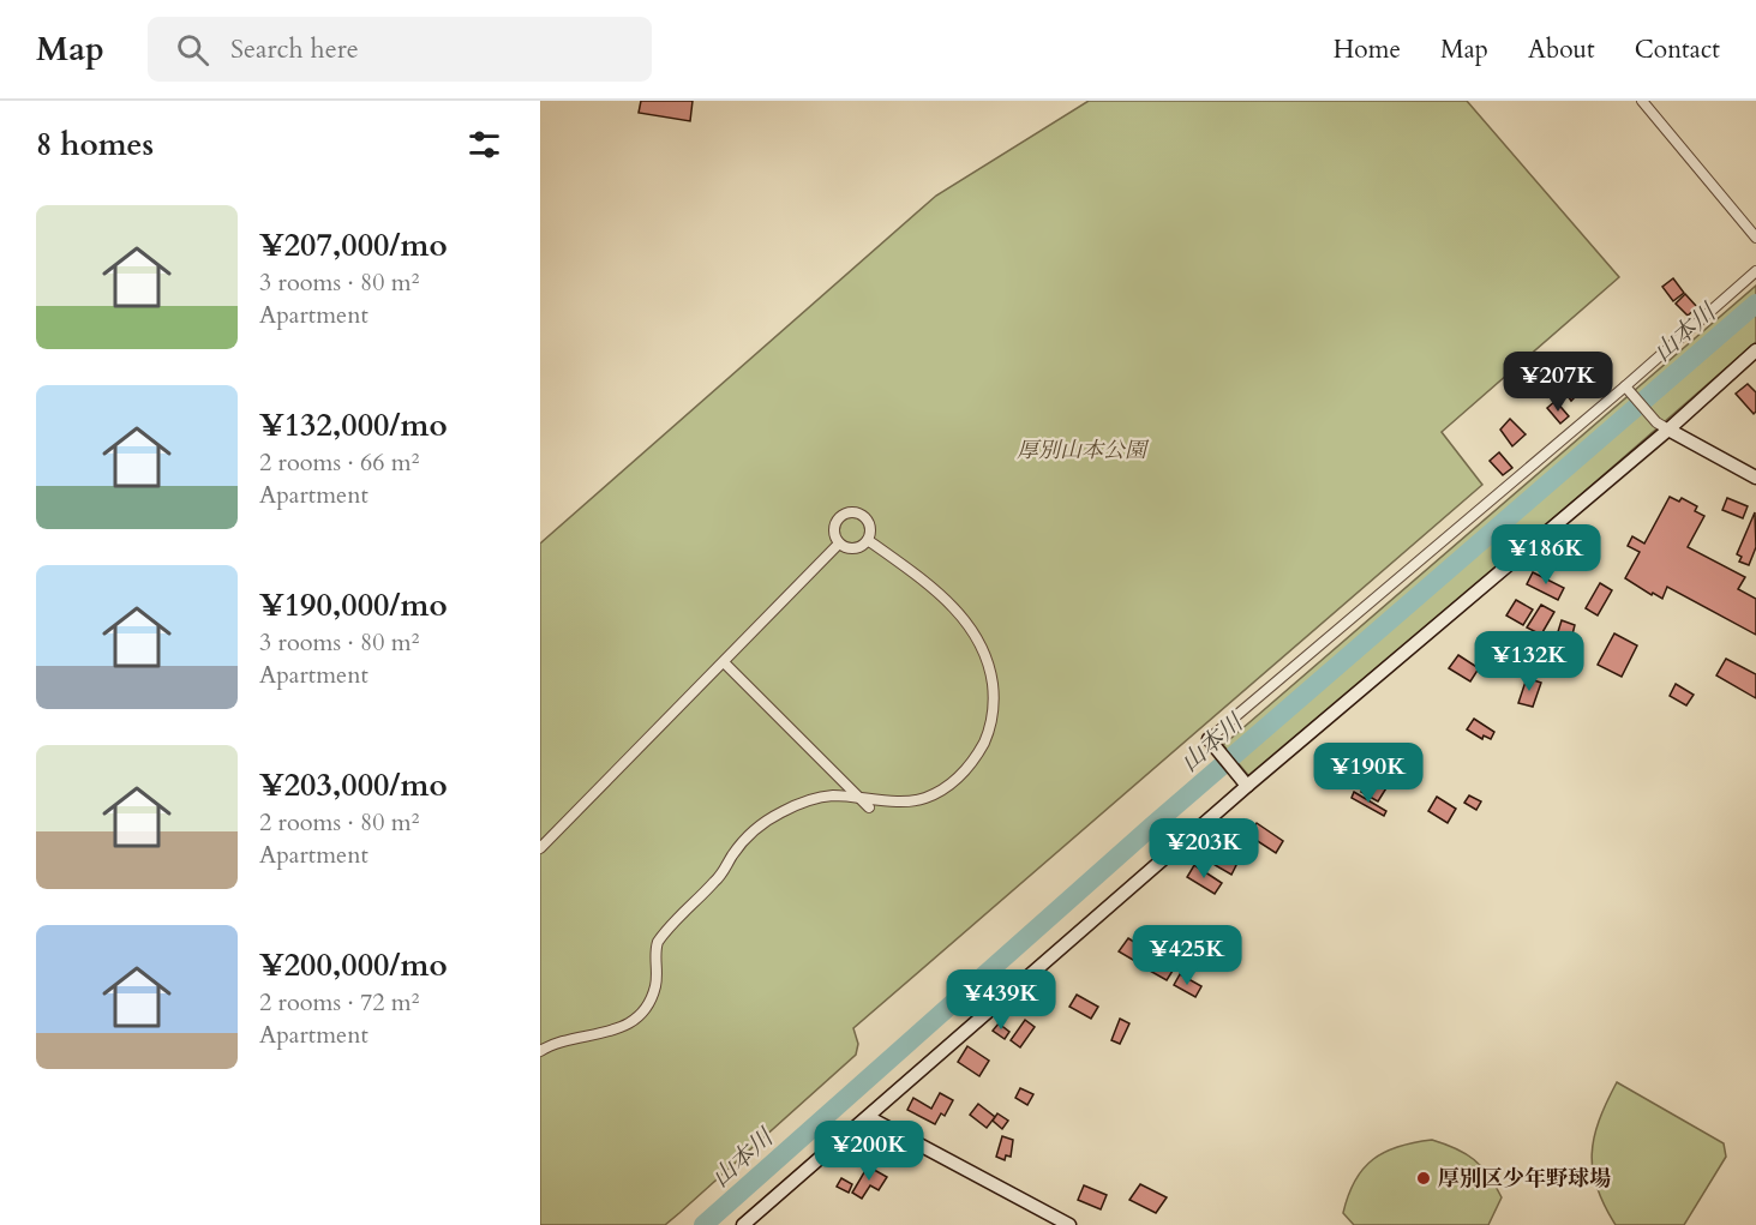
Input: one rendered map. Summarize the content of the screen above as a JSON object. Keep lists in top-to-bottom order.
{
  "water": ["山本川"],
  "parks": ["厚別山本公園"],
  "places": ["厚別区少年野球場"],
  "page": {
    "header": "Map",
    "search": "Search here",
    "nav": [
      "Home",
      "Map",
      "About",
      "Contact"
    ],
    "heading": "8 homes",
    "list": [
      {
        "name": "¥207,000/mo",
        "note": "3 rooms · 80 m² · Apartment"
      },
      {
        "name": "¥132,000/mo",
        "note": "2 rooms · 66 m² · Apartment"
      },
      {
        "name": "¥190,000/mo",
        "note": "3 rooms · 80 m² · Apartment"
      },
      {
        "name": "¥203,000/mo",
        "note": "2 rooms · 80 m² · Apartment"
      },
      {
        "name": "¥200,000/mo",
        "note": "2 rooms · 72 m² · Apartment"
      }
    ],
    "price": [
      "¥207K",
      "¥186K",
      "¥132K",
      "¥190K",
      "¥203K",
      "¥425K",
      "¥439K",
      "¥200K"
    ]
  }
}
